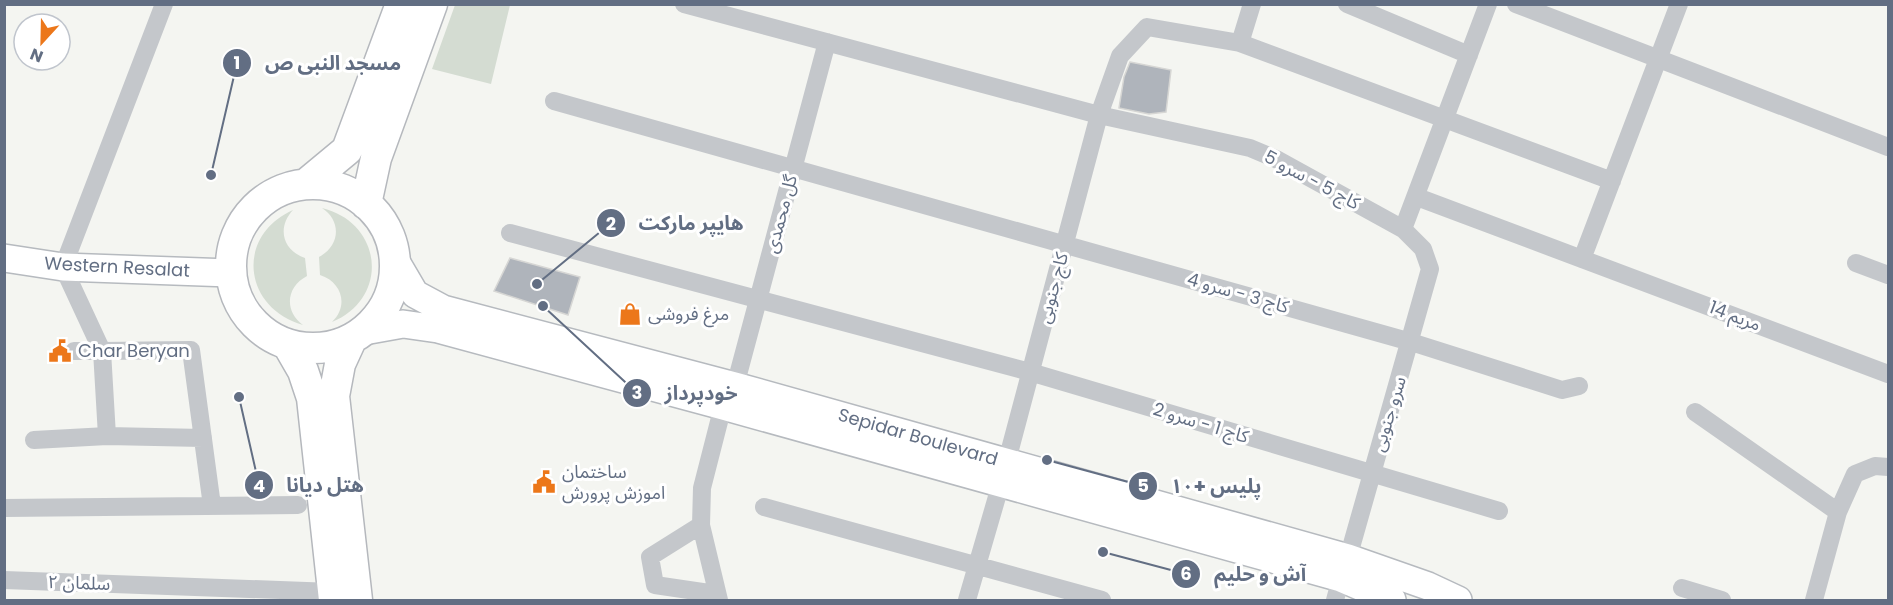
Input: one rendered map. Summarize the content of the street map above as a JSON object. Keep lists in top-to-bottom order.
{
  "streets": {
    "street": [
      "کاج 5 - سرو 5",
      "گل محمدی",
      "Western Resalat",
      "کاج جنوبی",
      "کاج 3 - سرو 4",
      "مریم 14",
      "سرو جنوبی",
      "کاج 1 - سرو 2",
      "Sepidar Boulevard",
      "سلمان ۲"
    ]
  },
  "crossings": [
    ["کاج 5 - سرو 5", "گل محمدی"],
    ["کاج 5 - سرو 5", "کاج جنوبی"],
    ["کاج 5 - سرو 5", "سرو جنوبی"],
    ["گل محمدی", "کاج 3 - سرو 4"],
    ["گل محمدی", "کاج 1 - سرو 2"],
    ["گل محمدی", "Sepidar Boulevard"],
    ["Western Resalat", "Sepidar Boulevard"],
    ["کاج جنوبی", "کاج 3 - سرو 4"],
    ["کاج جنوبی", "کاج 1 - سرو 2"],
    ["کاج جنوبی", "Sepidar Boulevard"],
    ["کاج 3 - سرو 4", "سرو جنوبی"],
    ["سرو جنوبی", "کاج 1 - سرو 2"],
    ["سرو جنوبی", "Sepidar Boulevard"]
  ],
  "places": {
    "other": [
      "مسجد النبی ص",
      "هایپر مارکت",
      "خودپرداز",
      "هتل دیانا",
      "پلیس +۱۰",
      "آش و حلیم"
    ],
    "shop": ["مرغ فروشی"],
    "public building": ["Char Beryan", "ساختمان اموزش پرورش"]
  },
  "north": "bottom"
}
